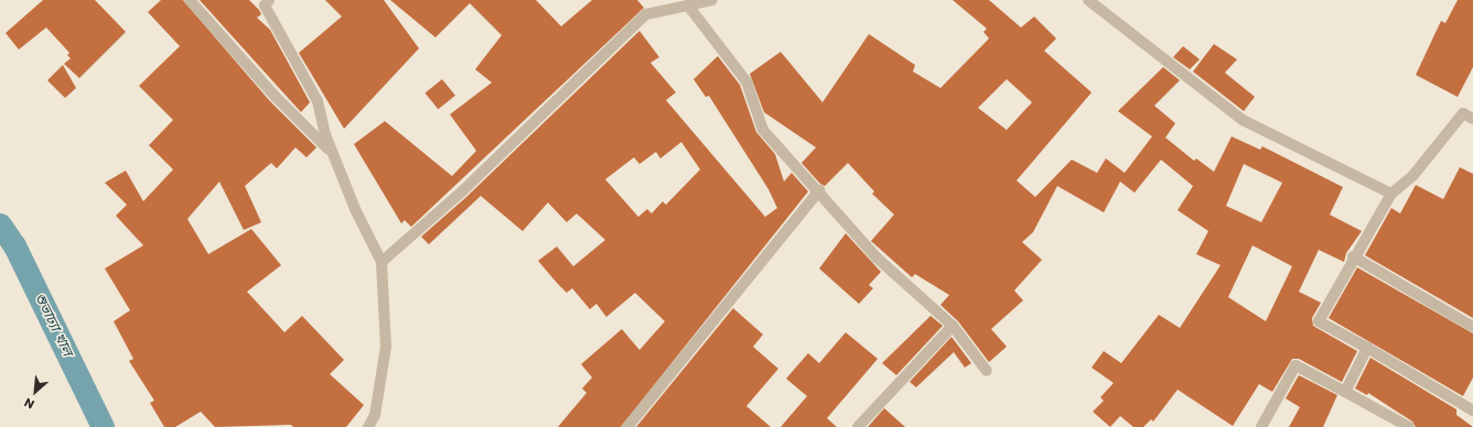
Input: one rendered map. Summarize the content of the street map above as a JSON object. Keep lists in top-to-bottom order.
{
  "water": ["শুভাঢ্যা খাল"],
  "north": "bottom left"
}
